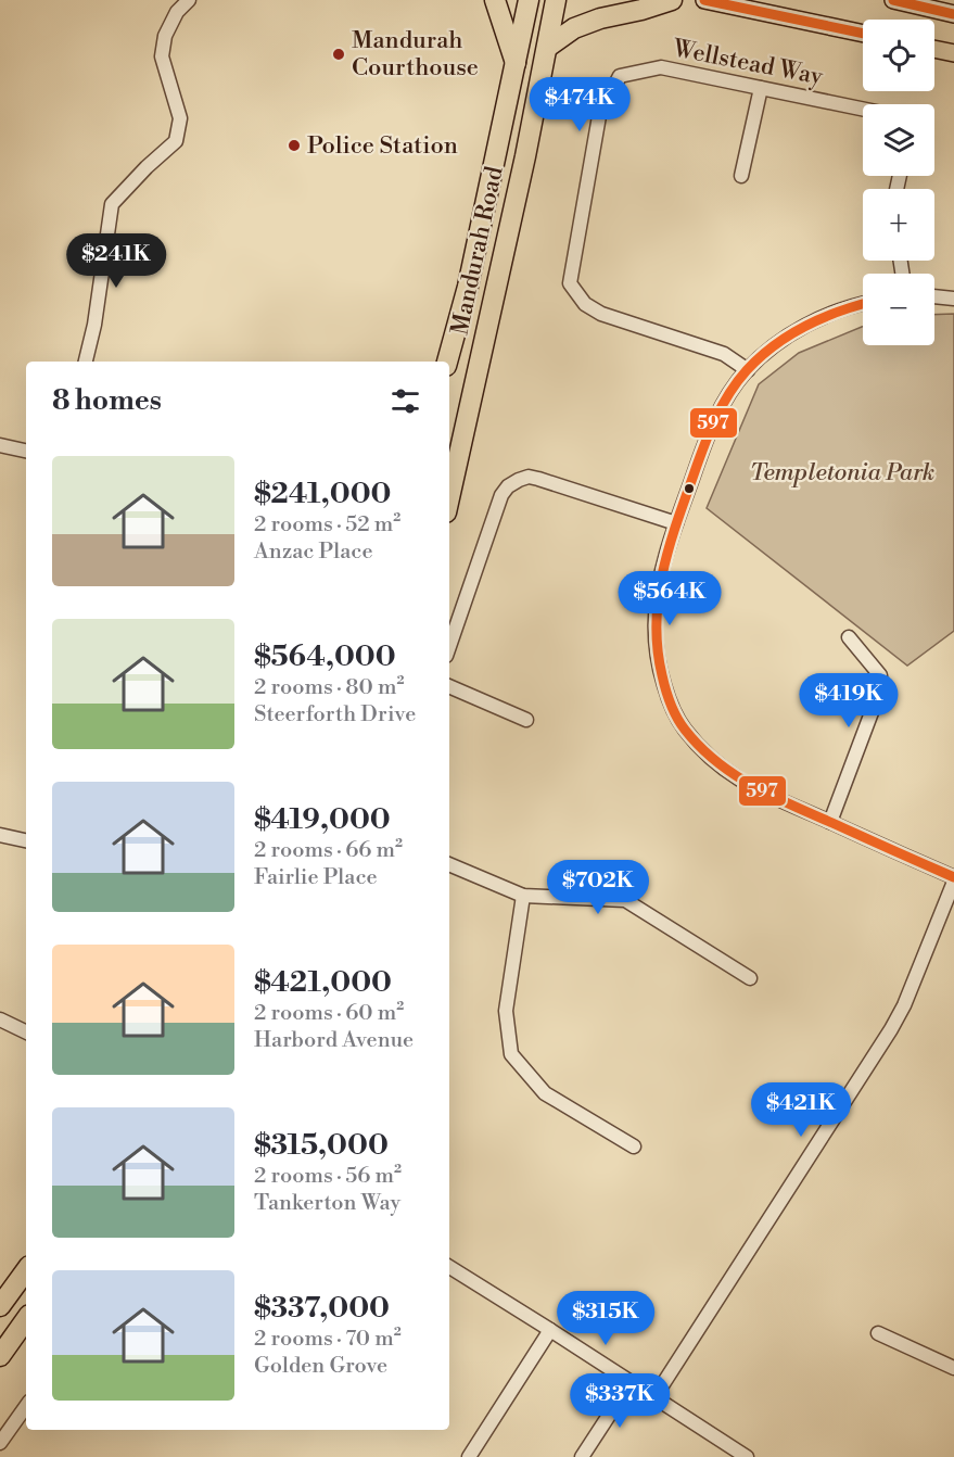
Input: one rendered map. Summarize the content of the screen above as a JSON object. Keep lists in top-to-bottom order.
{
  "streets": {
    "highway": ["Mandurah Road"],
    "street": ["Wellstead Way"]
  },
  "parks": ["Templetonia Park"],
  "places": ["Mandurah Courthouse", "Police Station"],
  "lines": ["transit line 597"],
  "page": {
    "map_buttons": ["+", "−"],
    "price": [
      "$474K",
      "$241K",
      "$564K",
      "$419K",
      "$702K",
      "$421K",
      "$315K",
      "$337K"
    ],
    "heading": "8 homes",
    "list": [
      {
        "name": "$241,000",
        "note": "2 rooms · 52 m² · Anzac Place"
      },
      {
        "name": "$564,000",
        "note": "2 rooms · 80 m² · Steerforth Drive"
      },
      {
        "name": "$419,000",
        "note": "2 rooms · 66 m² · Fairlie Place"
      },
      {
        "name": "$421,000",
        "note": "2 rooms · 60 m² · Harbord Avenue"
      },
      {
        "name": "$315,000",
        "note": "2 rooms · 56 m² · Tankerton Way"
      },
      {
        "name": "$337,000",
        "note": "2 rooms · 70 m² · Golden Grove"
      }
    ]
  }
}
